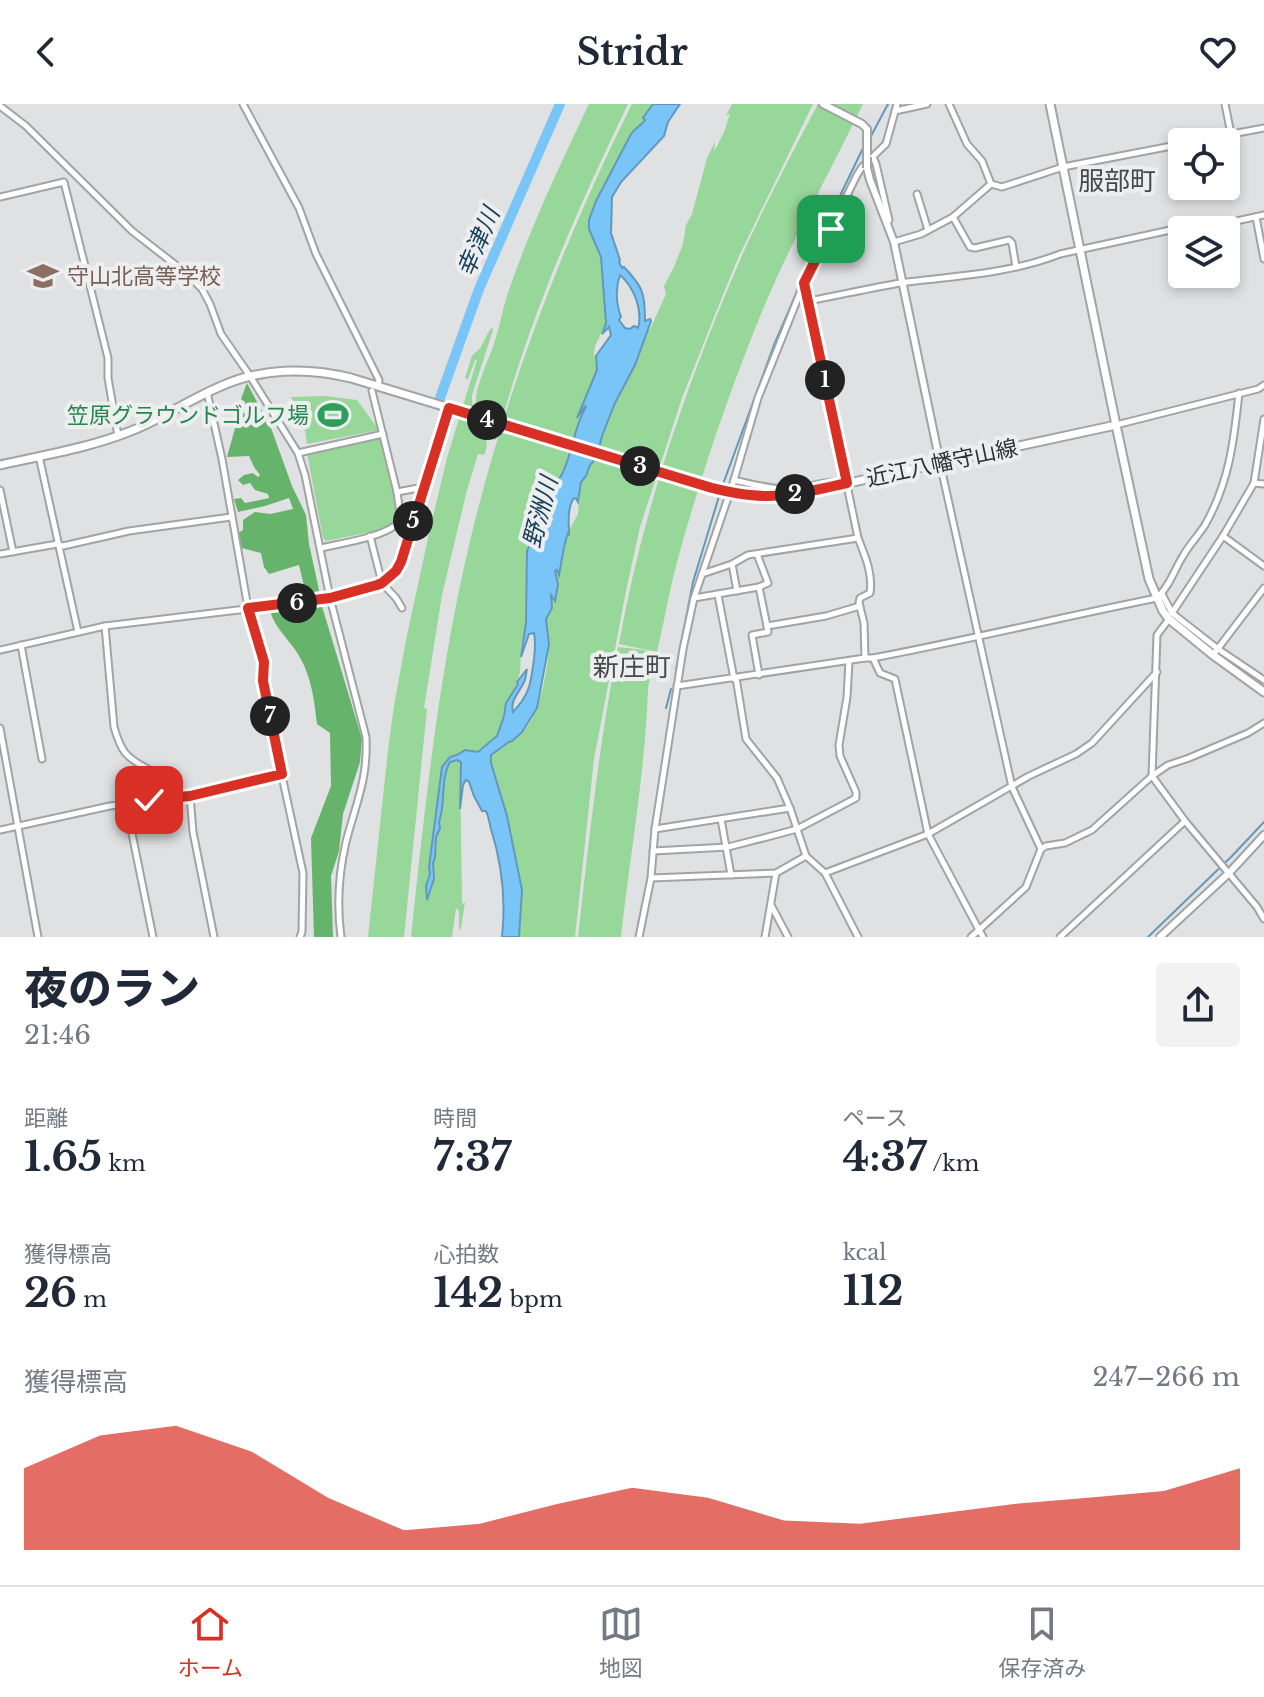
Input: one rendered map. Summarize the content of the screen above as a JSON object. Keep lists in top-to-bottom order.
{
  "streets": {
    "main road": ["近江八幡守山線"]
  },
  "districts": ["服部町", "新庄町"],
  "water": ["幸津川", "野洲川"],
  "places": {
    "school or university": ["守山北高等学校"],
    "sports": ["笠原グラウンドゴルフ場"]
  },
  "page": {
    "header": "Stridr",
    "pins": [
      "1",
      "4",
      "3",
      "2",
      "5",
      "6",
      "7"
    ],
    "heading": ["夜のラン", "21:46"],
    "stats": [
      ["距離", "1.65 km"],
      ["時間", "7:37"],
      ["ペース", "4:37 /km"],
      ["獲得標高", "26 m"],
      ["心拍数", "142 bpm"],
      ["kcal", "112"]
    ],
    "chart": ["獲得標高", "247–266 m"],
    "tabs": ["ホーム", "地図", "保存済み"]
  }
}
